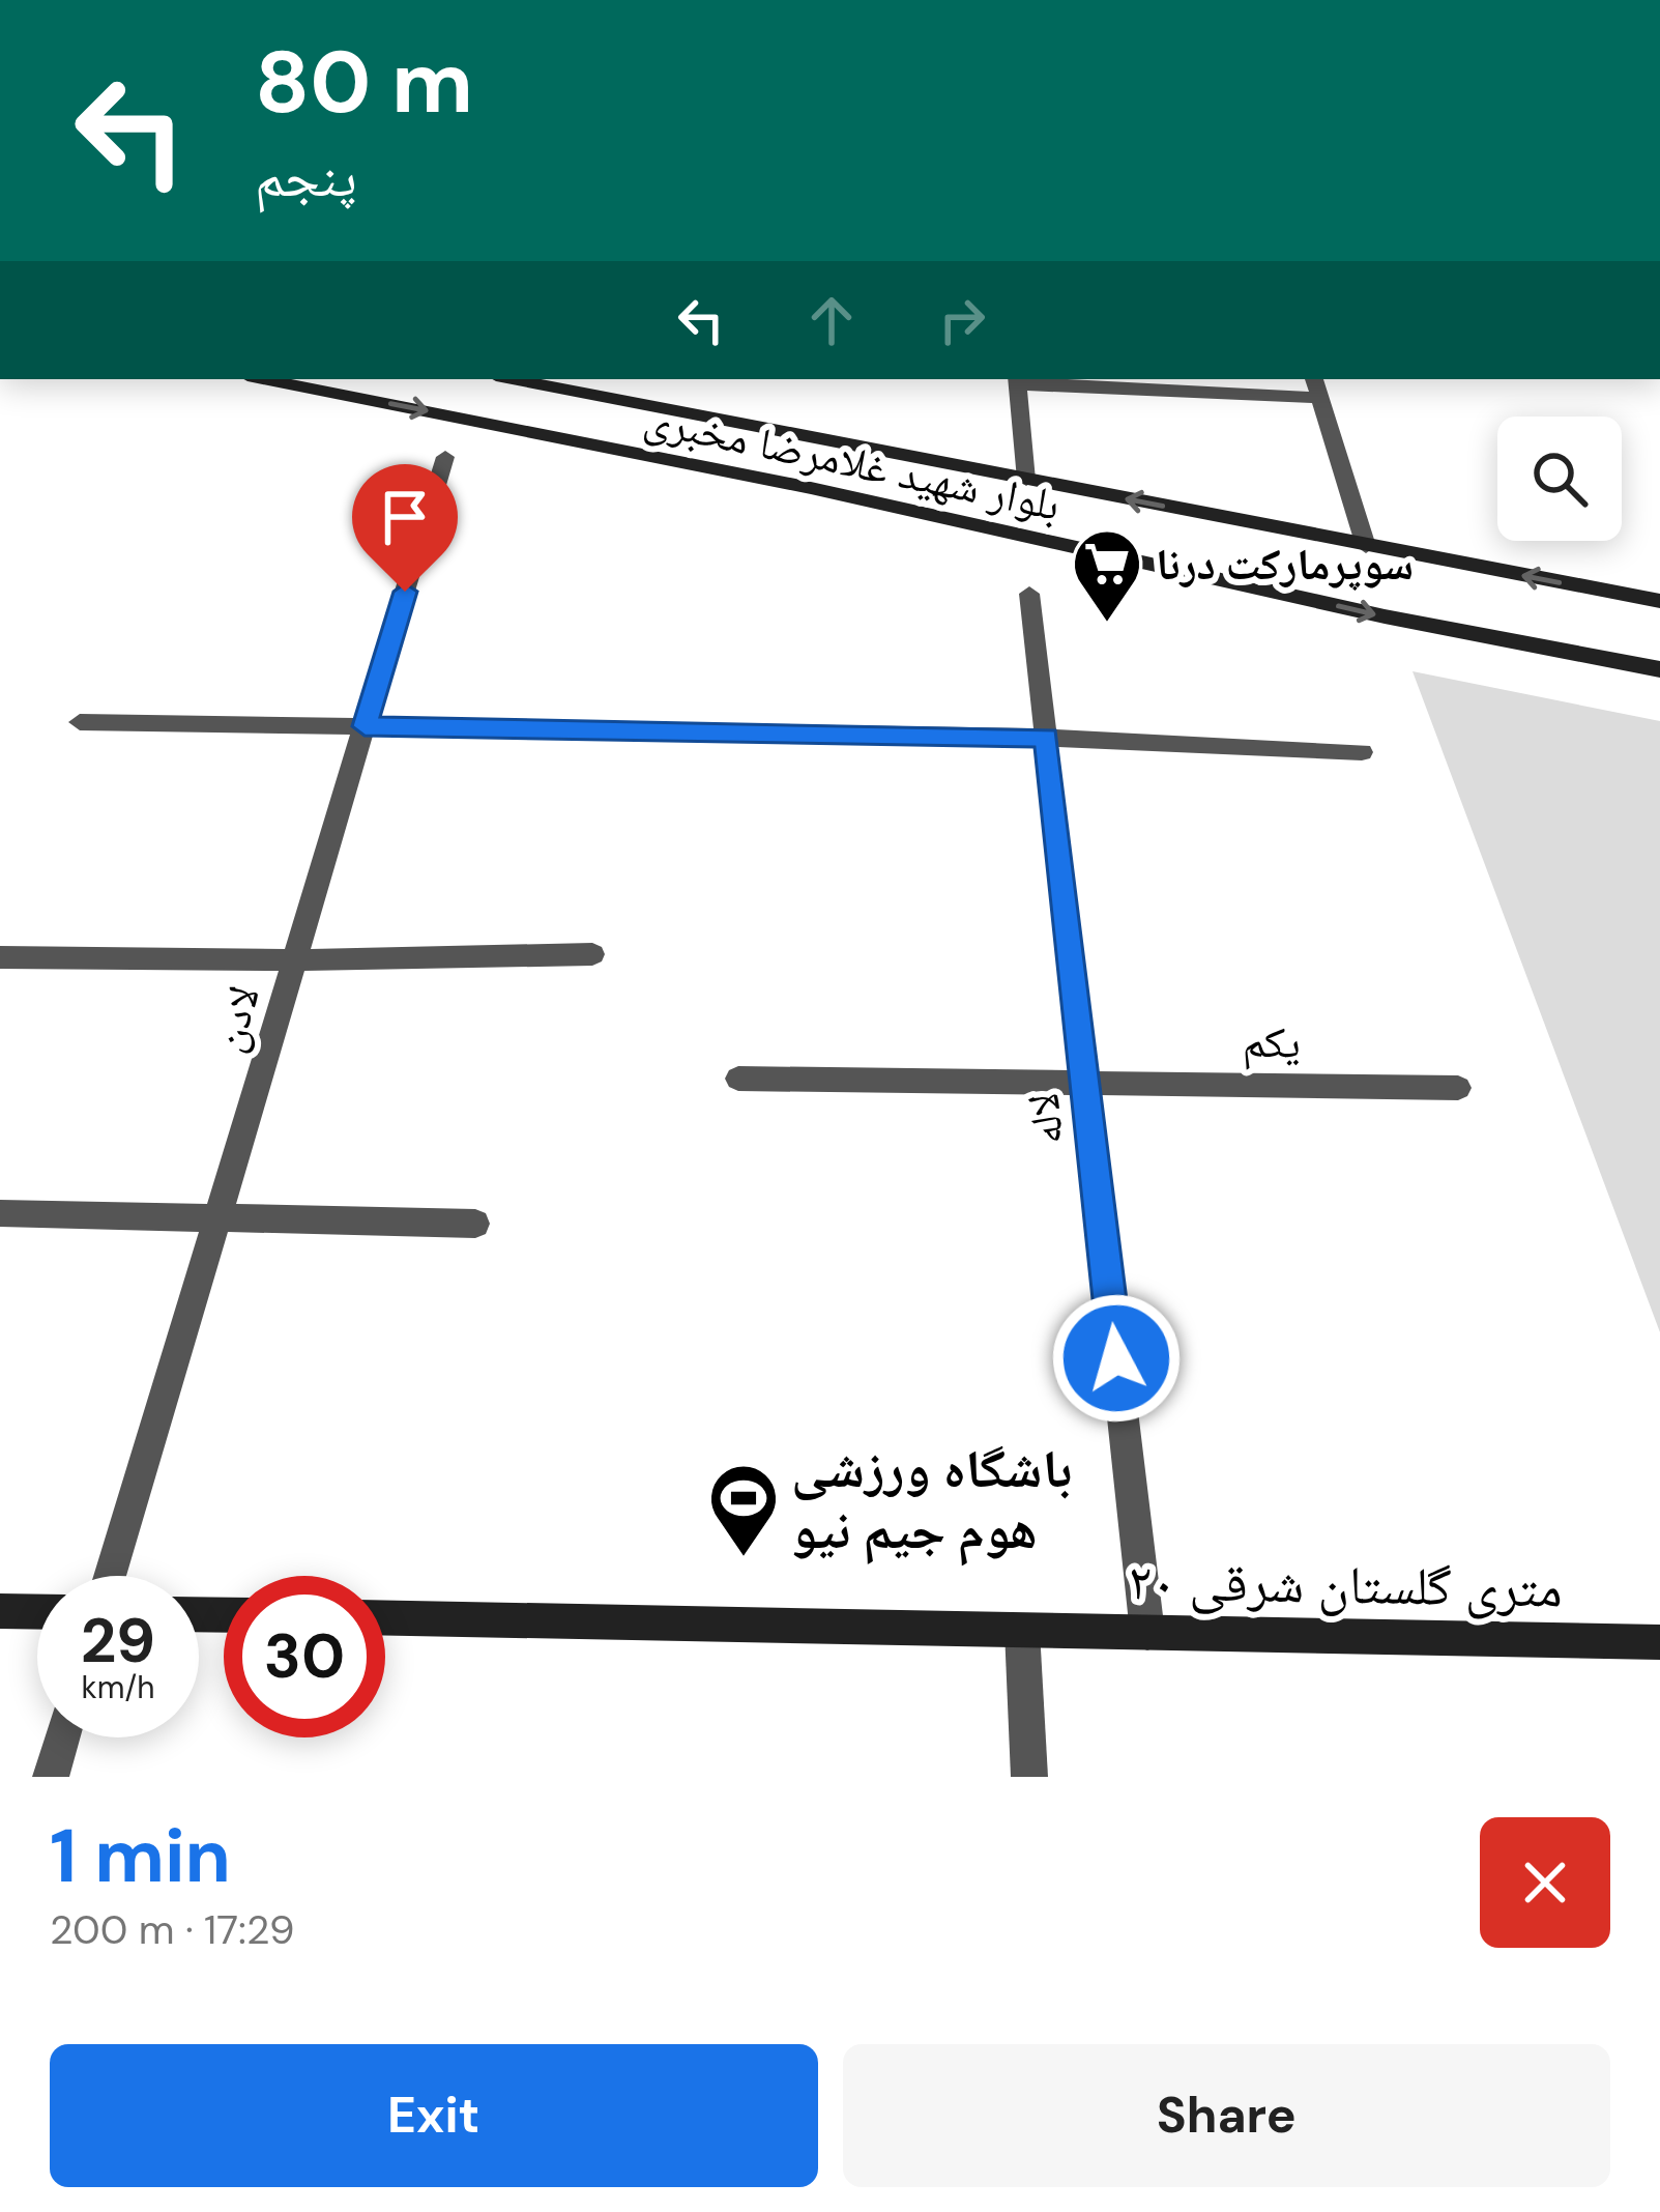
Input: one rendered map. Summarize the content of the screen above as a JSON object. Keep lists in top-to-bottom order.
{
  "streets": {
    "main road": ["بلوار شهید غلامرضا مخبری", "۲۰ متری گلستان شرقی"],
    "street": ["لادن", "یکم", "لاله"]
  },
  "crossings": [
    ["یکم", "لاله"],
    ["لاله", "۲۰ متری گلستان شرقی"]
  ],
  "places": {
    "supermarket": ["سوپرمارکت درنا"],
    "sports": ["باشگاه ورزشی هوم جیم نیو"]
  },
  "page": {
    "turn": ["80 m", "پنجم"],
    "speed": "29 km/h",
    "limit": "30",
    "heading": ["1 min", "200 m · 17:29"],
    "buttons": ["Exit", "Share"]
  }
}
